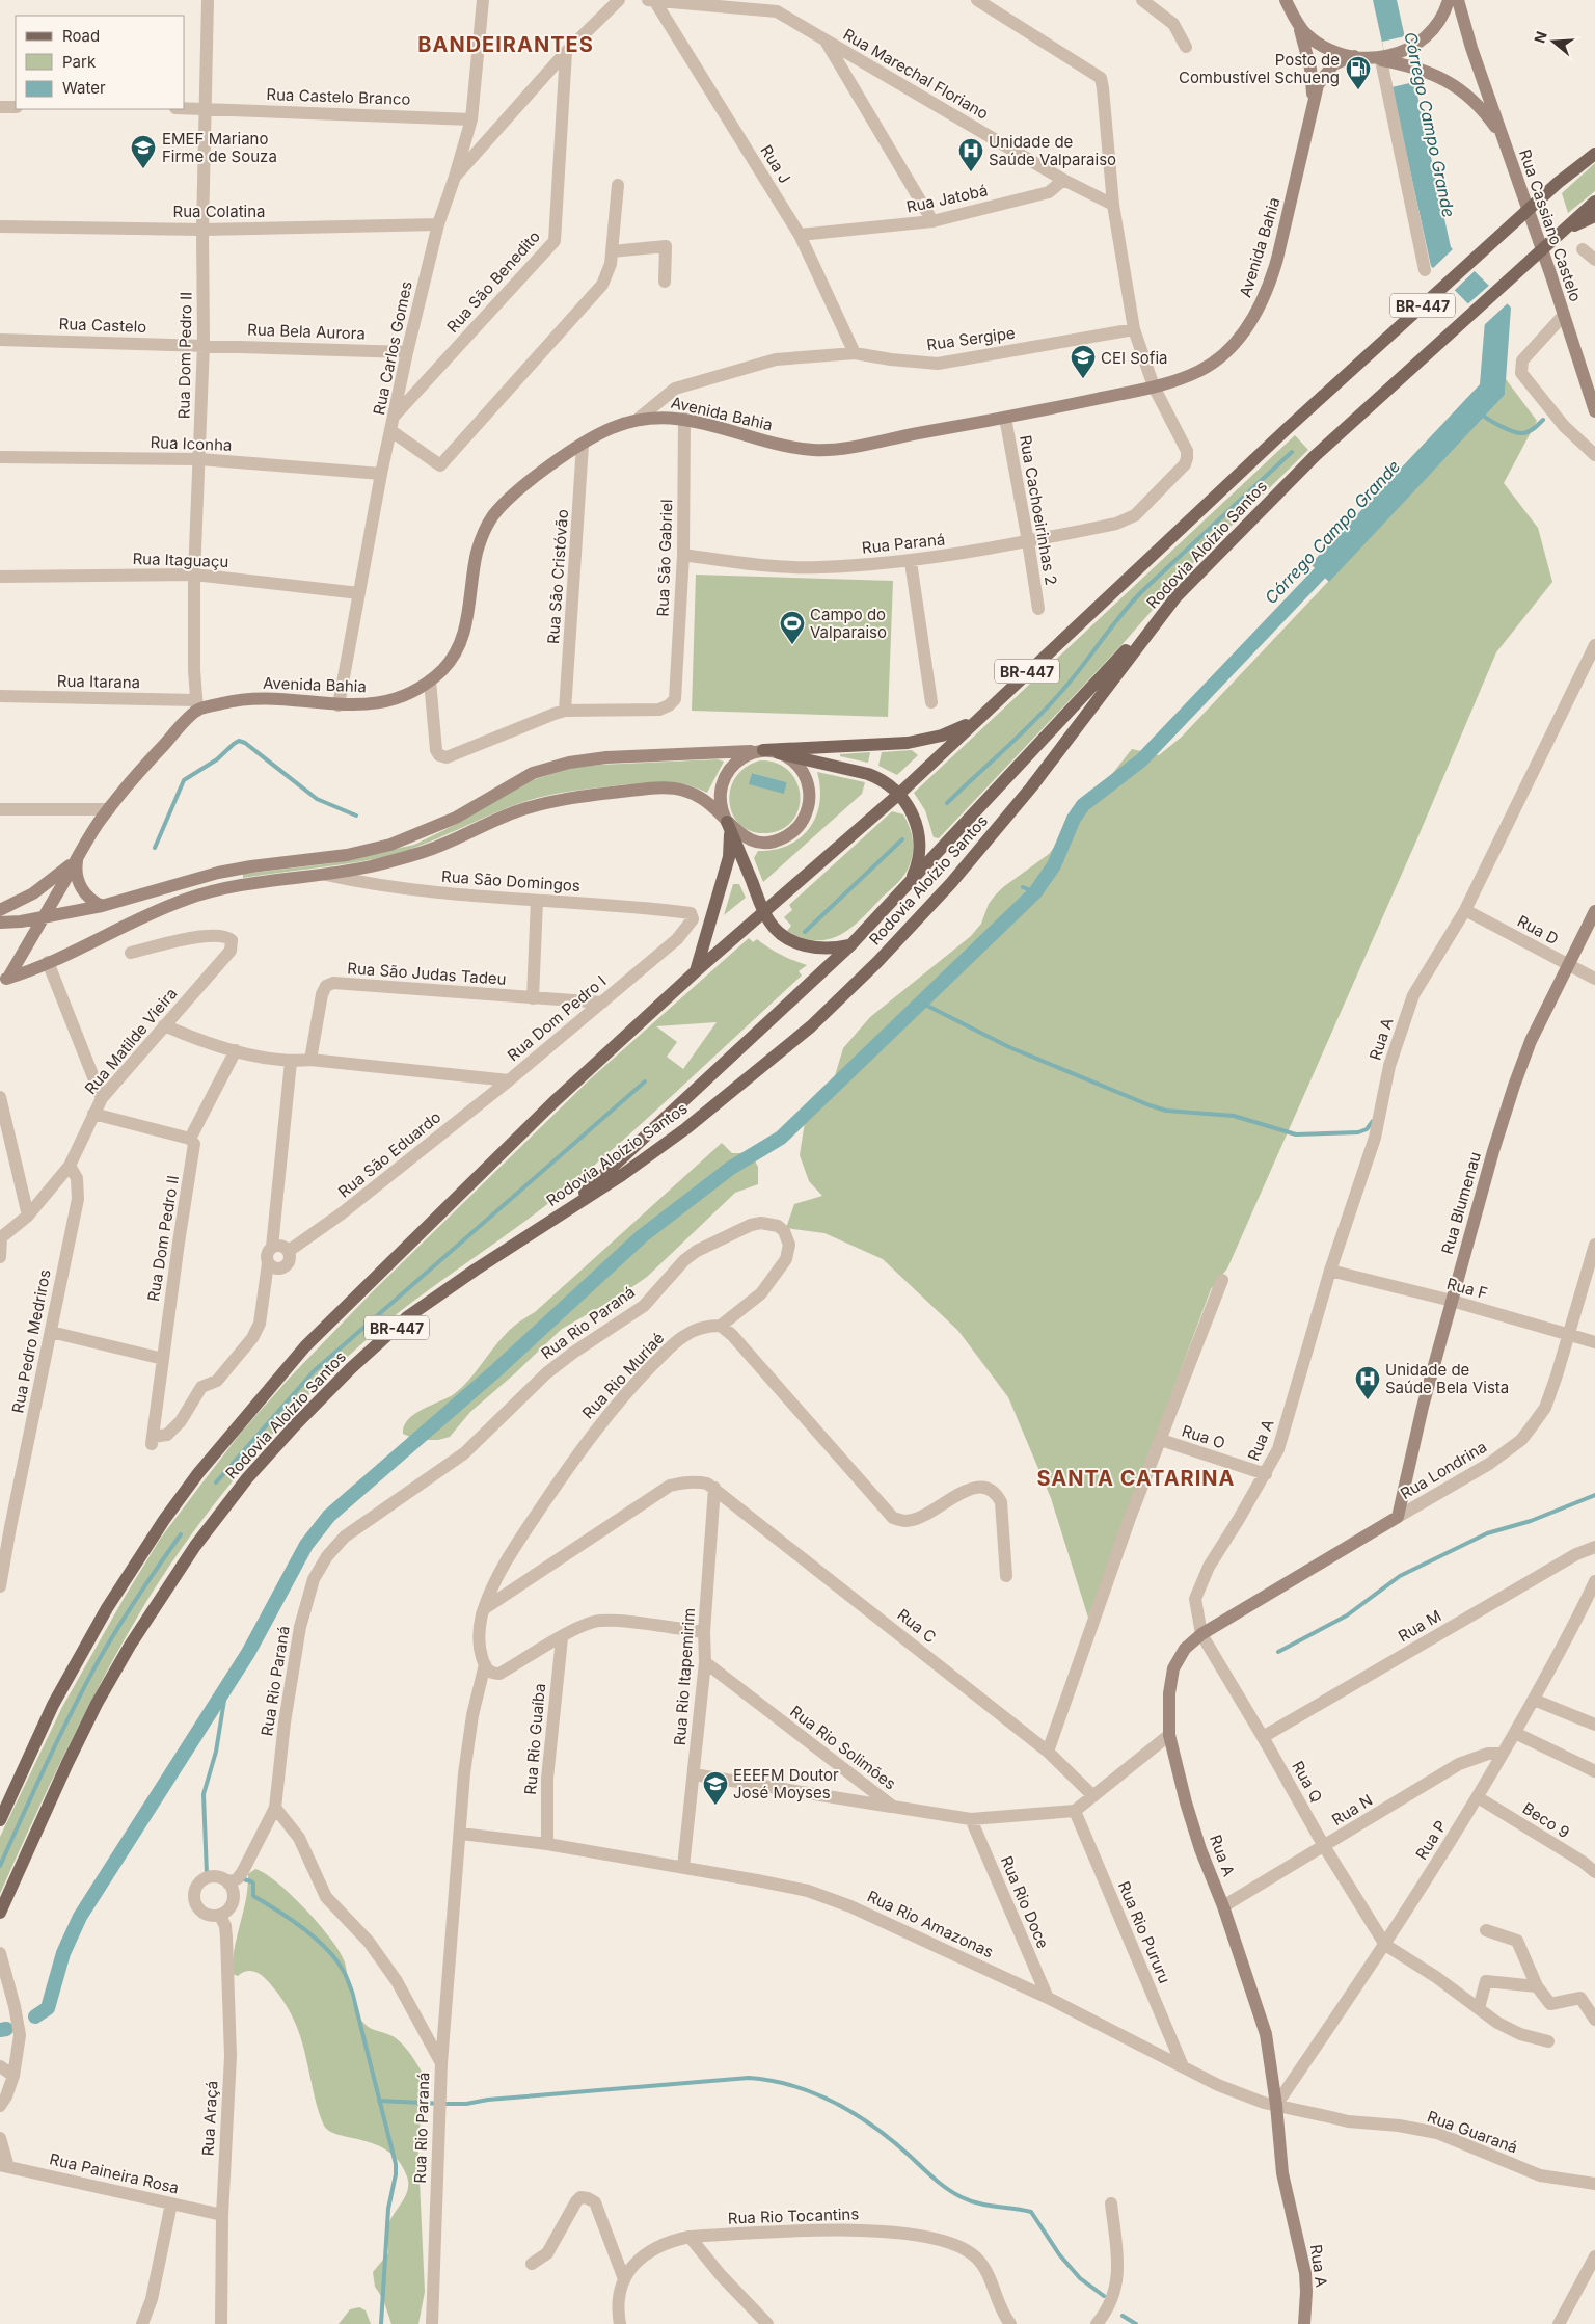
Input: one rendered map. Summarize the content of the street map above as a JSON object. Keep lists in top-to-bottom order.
{
  "streets": {
    "main road": ["BR-447", "Rodovia Aloízio Santos"],
    "street": [
      "Rua Marechal Floriano",
      "Rua Castelo Branco",
      "Rua J",
      "Rua Jatobá",
      "Rua Colatina",
      "Rua Cassiano Castelo",
      "Avenida Bahia",
      "Rua São Benedito",
      "Rua Castelo",
      "Rua Bela Aurora",
      "Rua Sergipe",
      "Rua Carlos Gomes",
      "Rua Dom Pedro II",
      "Rua Iconha",
      "Rua Cachoeirinhas 2",
      "Rua Paraná",
      "Rua São Gabriel",
      "Rua Itaguaçu",
      "Rua São Cristóvão",
      "Rua Itarana",
      "Rua São Domingos",
      "Rua D",
      "Rua São Judas Tadeu",
      "Rua Dom Pedro I",
      "Rua A",
      "Rua Matilde Vieira",
      "Rua São Eduardo",
      "Rua Blumenau",
      "Rua F",
      "Rua Rio Paraná",
      "Rua Pedro Medriros",
      "Rua Rio Muriaé",
      "Rua O",
      "Rua Londrina",
      "Rua C",
      "Rua M",
      "Rua Rio Itapemirim",
      "Rua Rio Guaíba",
      "Rua Rio Solimões",
      "Rua Q",
      "Rua N",
      "Beco 9",
      "Rua P",
      "Rua Rio Doce",
      "Rua Rio Amazonas",
      "Rua Rio Pururu",
      "Rua Araçá",
      "Rua Guaraná",
      "Rua Paineira Rosa",
      "Rua Rio Tocantins"
    ]
  },
  "crossings": [
    ["Rua Marechal Floriano", "Rua J"],
    ["Rua Marechal Floriano", "Rua Jatobá"],
    ["Rua Castelo Branco", "Rua Carlos Gomes"],
    ["Rua Castelo Branco", "Rua Dom Pedro II"],
    ["Rua J", "Rua Jatobá"],
    ["Rua J", "Rua Sergipe"],
    ["Rua Colatina", "Rua Carlos Gomes"],
    ["Rua Colatina", "Rua Dom Pedro II"],
    ["Rua Cassiano Castelo", "Avenida Bahia"],
    ["Avenida Bahia", "Rua Sergipe"],
    ["Avenida Bahia", "Rua Carlos Gomes"],
    ["Avenida Bahia", "Rua Dom Pedro II"],
    ["Avenida Bahia", "Rua Cachoeirinhas 2"],
    ["Avenida Bahia", "Rua Paraná"],
    ["Avenida Bahia", "Rua São Gabriel"],
    ["Avenida Bahia", "Rua São Cristóvão"],
    ["Avenida Bahia", "Rua Itarana"],
    ["Rua São Benedito", "Rua Carlos Gomes"],
    ["BR-447", "Rodovia Aloízio Santos"],
    ["Rua Castelo", "Rua Bela Aurora"],
    ["Rua Castelo", "Rua Dom Pedro II"],
    ["Rua Bela Aurora", "Rua Carlos Gomes"],
    ["Rua Bela Aurora", "Rua Dom Pedro II"],
    ["Rua Carlos Gomes", "Rua Iconha"],
    ["Rua Carlos Gomes", "Rua Itaguaçu"],
    ["Rua Dom Pedro II", "Rua Iconha"],
    ["Rua Dom Pedro II", "Rua Itaguaçu"],
    ["Rua Dom Pedro II", "Rua Itarana"],
    ["Rua Dom Pedro II", "Rua São Eduardo"],
    ["Rua Cachoeirinhas 2", "Rua Paraná"],
    ["Rua Paraná", "Rua São Gabriel"],
    ["Rua São Gabriel", "Rua São Cristóvão"],
    ["Rua São Domingos", "Rua Dom Pedro I"],
    ["Rua D", "Rua A"],
    ["Rua D", "Rua Blumenau"],
    ["Rua São Judas Tadeu", "Rua Dom Pedro I"],
    ["Rua Dom Pedro I", "Rua Matilde Vieira"],
    ["Rua Dom Pedro I", "Rua São Eduardo"],
    ["Rua A", "Rua F"],
    ["Rua A", "Rua O"],
    ["Rua A", "Rua Londrina"],
    ["Rua A", "Rua Q"],
    ["Rua A", "Rua N"],
    ["Rua A", "Rua P"],
    ["Rua A", "Rua Rio Amazonas"],
    ["Rua A", "Rua Guaraná"],
    ["Rua Matilde Vieira", "Rua Pedro Medriros"],
    ["Rua Blumenau", "Rua F"],
    ["Rua Blumenau", "Rua Londrina"],
    ["Rua F", "Rua Londrina"],
    ["Rua Rio Paraná", "Rua Rio Muriaé"],
    ["Rua Londrina", "Rua Q"],
    ["Rua C", "Rua Rio Itapemirim"],
    ["Rua M", "Rua Q"],
    ["Rua Rio Itapemirim", "Rua Rio Solimões"],
    ["Rua Rio Itapemirim", "Rua Rio Amazonas"],
    ["Rua Rio Guaíba", "Rua Rio Amazonas"],
    ["Rua Rio Solimões", "Rua Rio Doce"],
    ["Rua Rio Solimões", "Rua Rio Pururu"],
    ["Rua Q", "Rua N"],
    ["Rua Q", "Rua P"],
    ["Rua N", "Rua P"],
    ["Beco 9", "Rua P"],
    ["Rua P", "Rua Rio Amazonas"],
    ["Rua P", "Rua Guaraná"],
    ["Rua Rio Doce", "Rua Rio Amazonas"],
    ["Rua Rio Amazonas", "Rua Rio Pururu"],
    ["Rua Rio Amazonas", "Rua Guaraná"],
    ["Rua Araçá", "Rua Paineira Rosa"]
  ],
  "districts": ["BANDEIRANTES", "SANTA CATARINA"],
  "water": ["Córrego Campo Grande"],
  "places": {
    "fuel station": ["Posto de Combustível Schueng"],
    "school or university": ["EMEF Mariano Firme de Souza", "CEI Sofia", "EEEFM Doutor José Moyses"],
    "hospital": ["Unidade de Saúde Valparaiso", "Unidade de Saúde Bela Vista"],
    "sports": ["Campo do Valparaiso"]
  },
  "legend": ["Road", "Park", "Water"],
  "north": "left"
}
